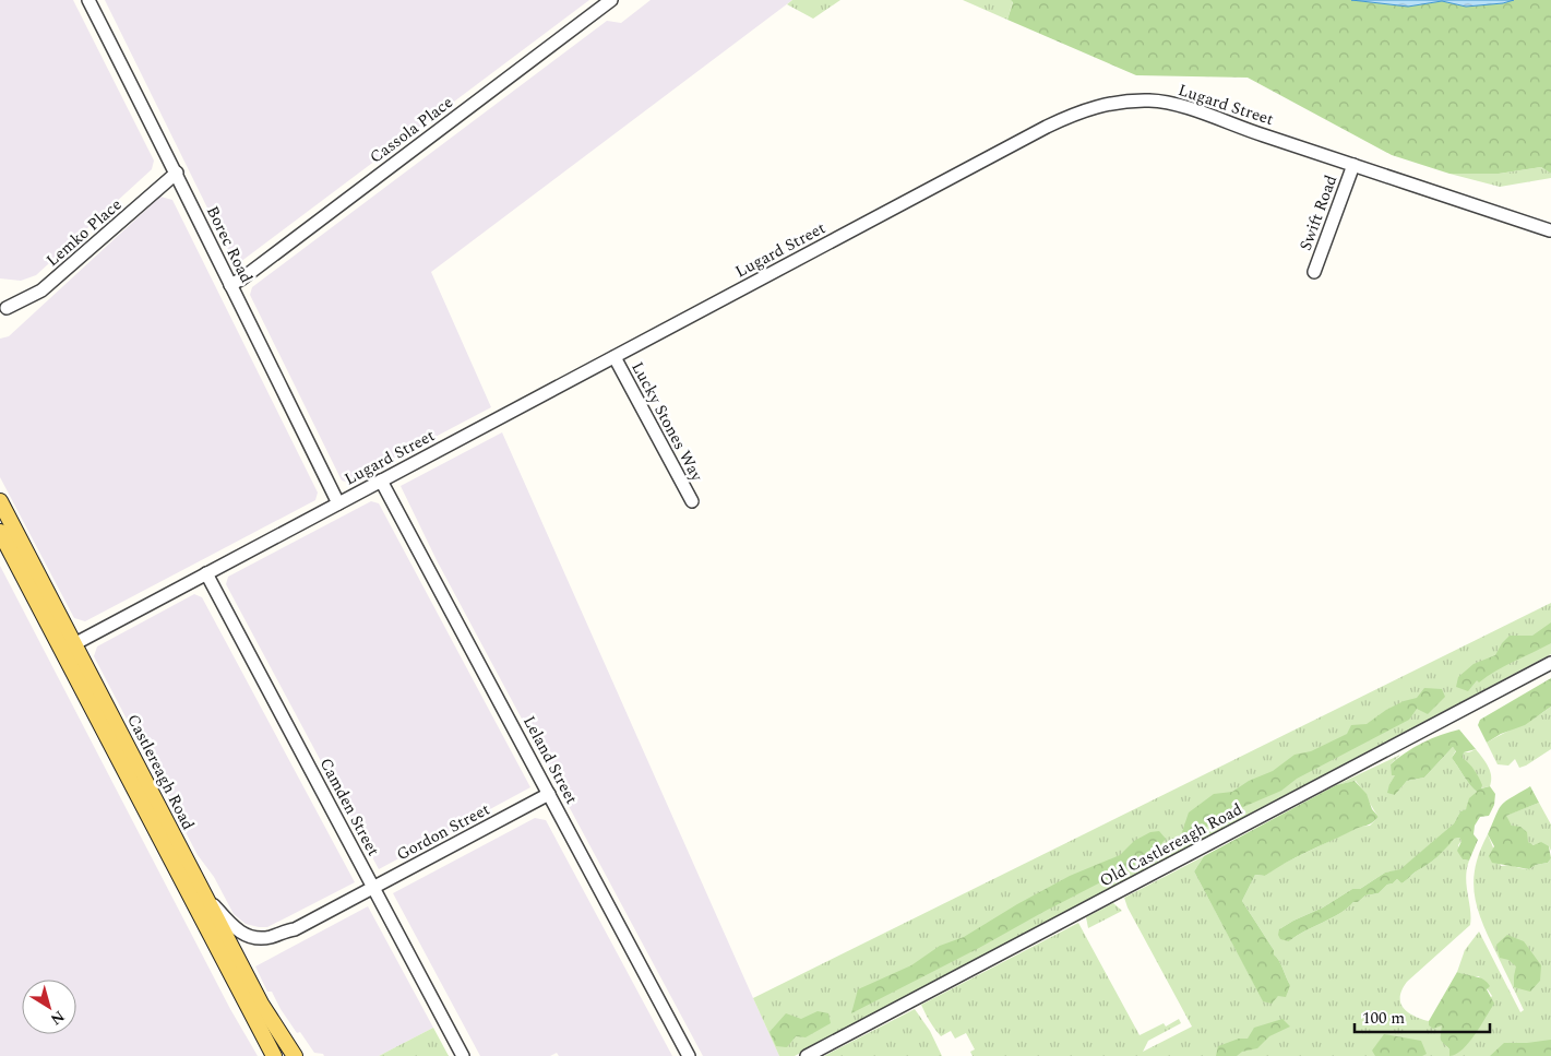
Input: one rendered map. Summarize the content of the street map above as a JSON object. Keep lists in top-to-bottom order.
{
  "streets": {
    "main road": ["Castlereagh Road"],
    "street": [
      "Lugard Street",
      "Cassola Place",
      "Swift Road",
      "Lemko Place",
      "Borec Road",
      "Lucky Stones Way",
      "Leland Street",
      "Camden Street",
      "Gordon Street",
      "Old Castlereagh Road"
    ]
  },
  "crossings": [
    ["Lugard Street", "Swift Road"],
    ["Lugard Street", "Borec Road"],
    ["Lugard Street", "Lucky Stones Way"],
    ["Lugard Street", "Leland Street"],
    ["Lugard Street", "Castlereagh Road"],
    ["Lugard Street", "Camden Street"],
    ["Cassola Place", "Borec Road"],
    ["Lemko Place", "Borec Road"],
    ["Leland Street", "Gordon Street"],
    ["Castlereagh Road", "Gordon Street"],
    ["Camden Street", "Gordon Street"]
  ],
  "scale_bar": "100 m",
  "north": "bottom right"
}
